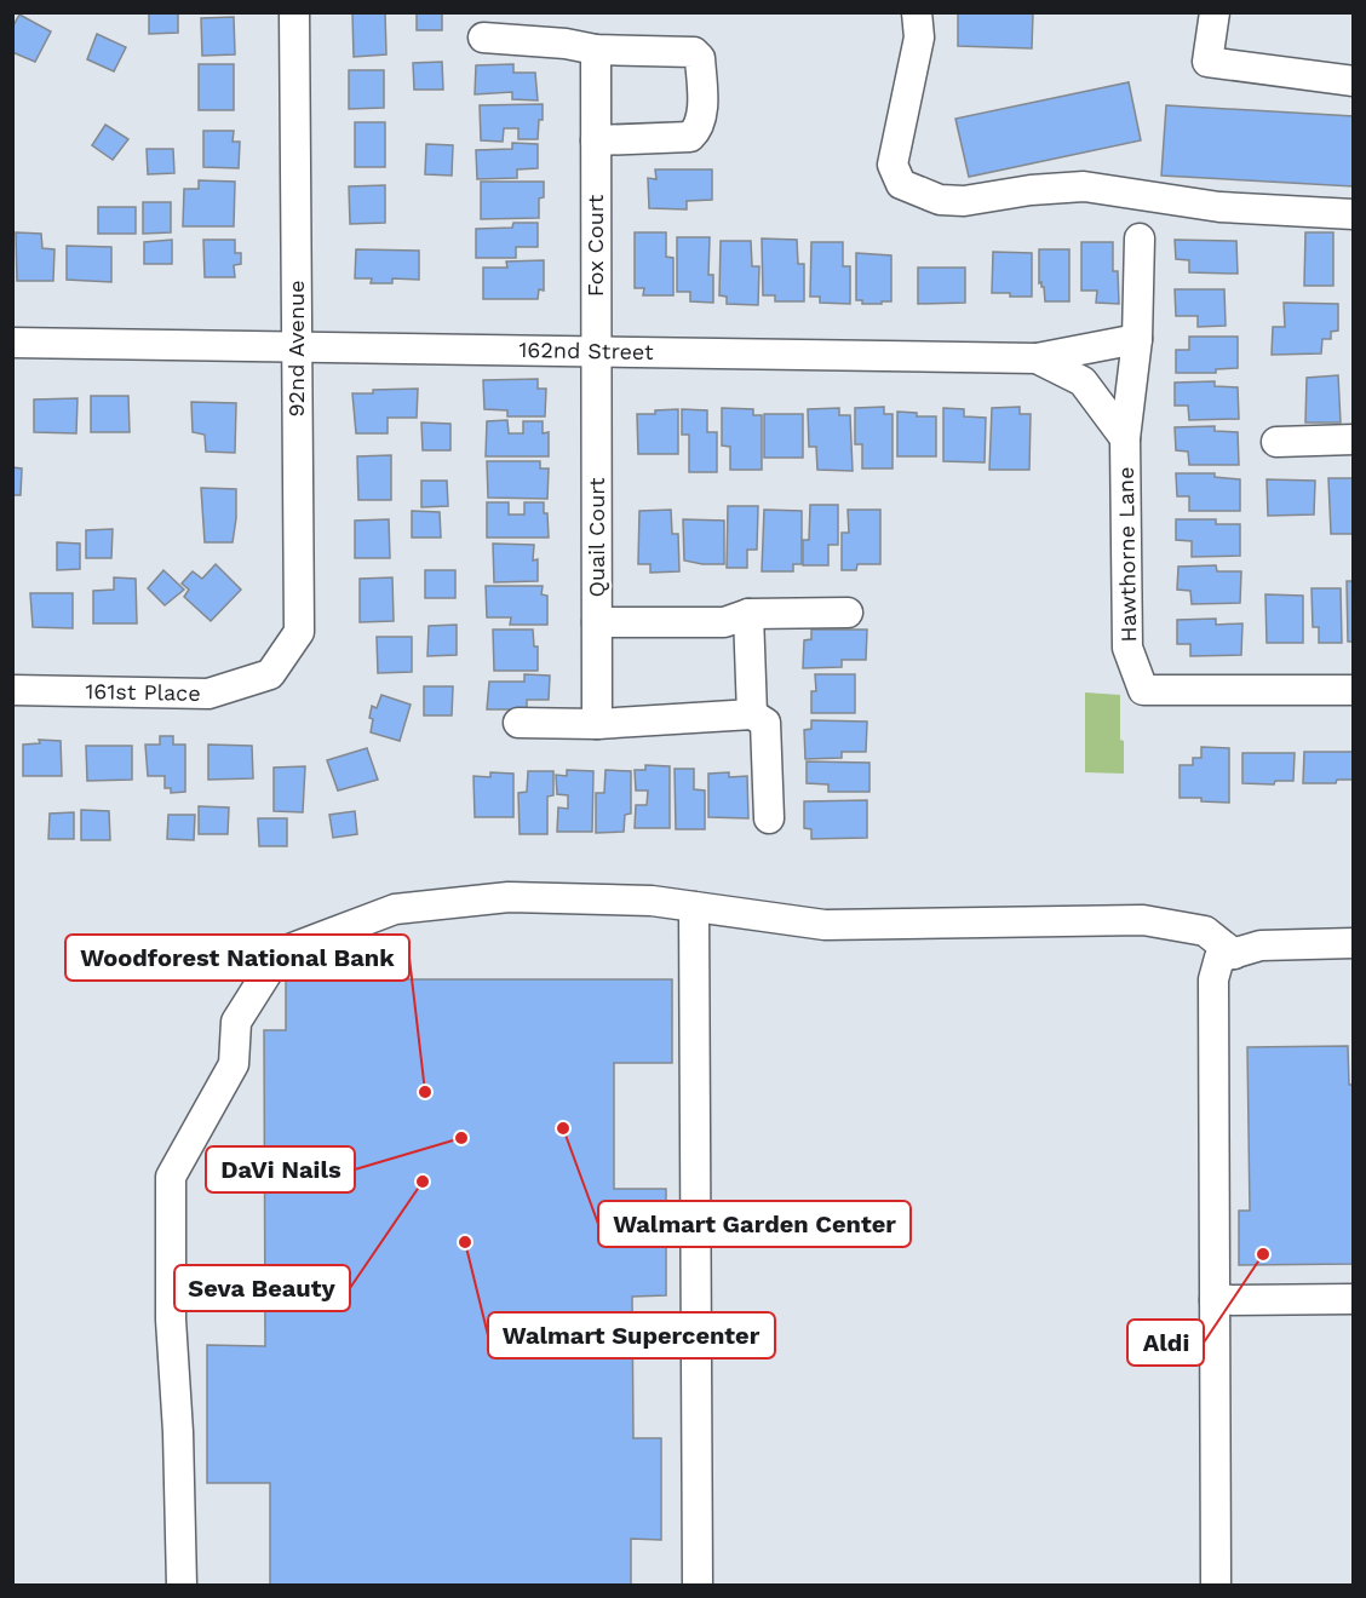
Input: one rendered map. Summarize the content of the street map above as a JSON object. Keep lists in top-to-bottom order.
{
  "streets": {
    "street": [
      "Fox Court",
      "92nd Avenue",
      "162nd Street",
      "Quail Court",
      "Hawthorne Lane",
      "161st Place"
    ]
  },
  "crossings": [
    ["Fox Court", "162nd Street"],
    ["Fox Court", "Quail Court"],
    ["92nd Avenue", "162nd Street"],
    ["92nd Avenue", "161st Place"],
    ["162nd Street", "Quail Court"],
    ["162nd Street", "Hawthorne Lane"]
  ],
  "places": [
    "Woodforest National Bank",
    "Walmart Garden Center",
    "DaVi Nails",
    "Seva Beauty",
    "Walmart Supercenter",
    "Aldi"
  ]
}
